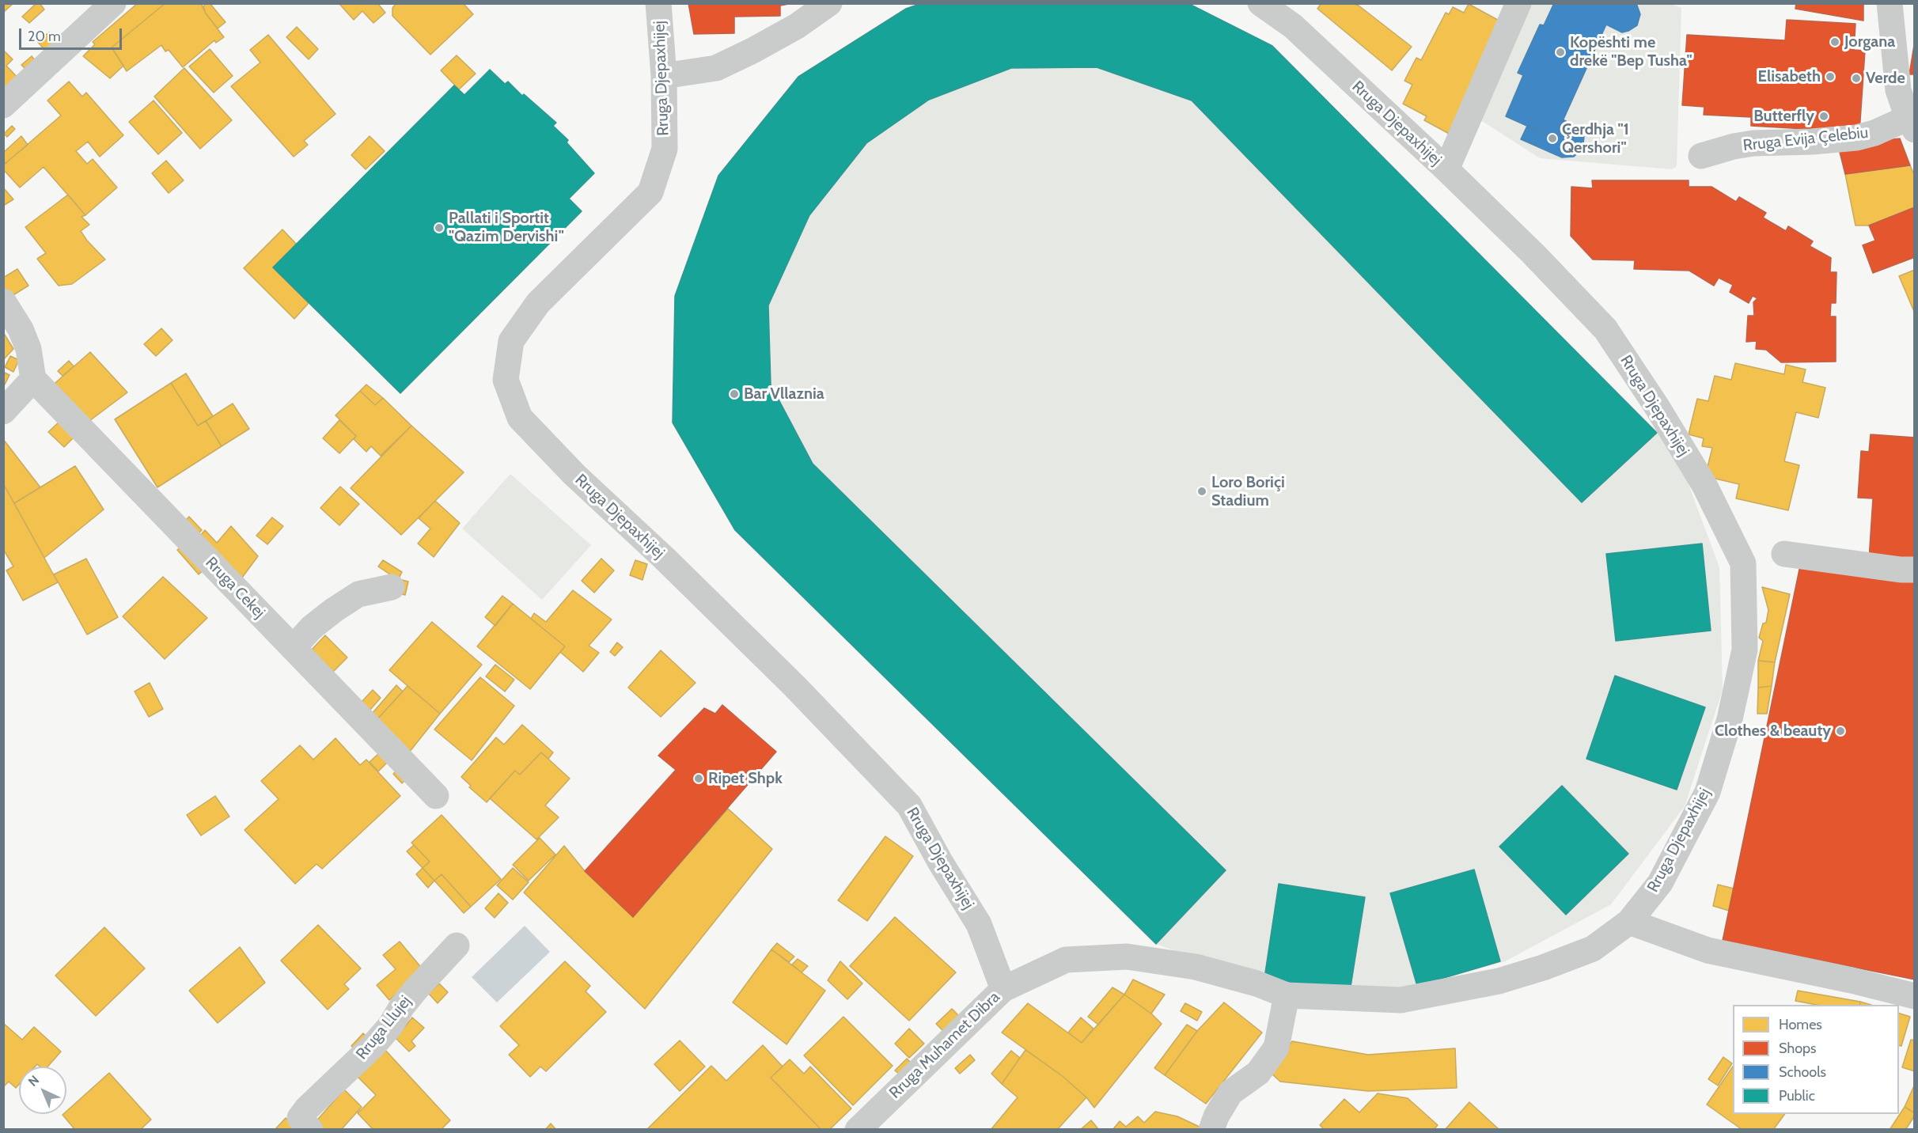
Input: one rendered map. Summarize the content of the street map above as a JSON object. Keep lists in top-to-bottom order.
{
  "streets": {
    "street": [
      "Rruga Djepaxhijej",
      "Rruga Evija Çelebiu",
      "Rruga Cekej",
      "Rruga Llujej",
      "Rruga Muhamet Dibra"
    ]
  },
  "crossings": [
    ["Rruga Djepaxhijej", "Rruga Muhamet Dibra"]
  ],
  "places": [
    "Jorgana",
    "Kopështi me drekë \"Bep Tusha\"",
    "Elisabeth",
    "Verde",
    "Butterfly",
    "Çerdhja \"1 Qershori\"",
    "Pallati i Sportit \"Qazim Dervishi\"",
    "Bar Vllaznia",
    "Loro Boriçi Stadium",
    "Clothes & beauty",
    "Ripet Shpk"
  ],
  "legend": [
    "Homes",
    "Shops",
    "Schools",
    "Public"
  ],
  "scale_bar": "20 m",
  "north": "top left"
}
